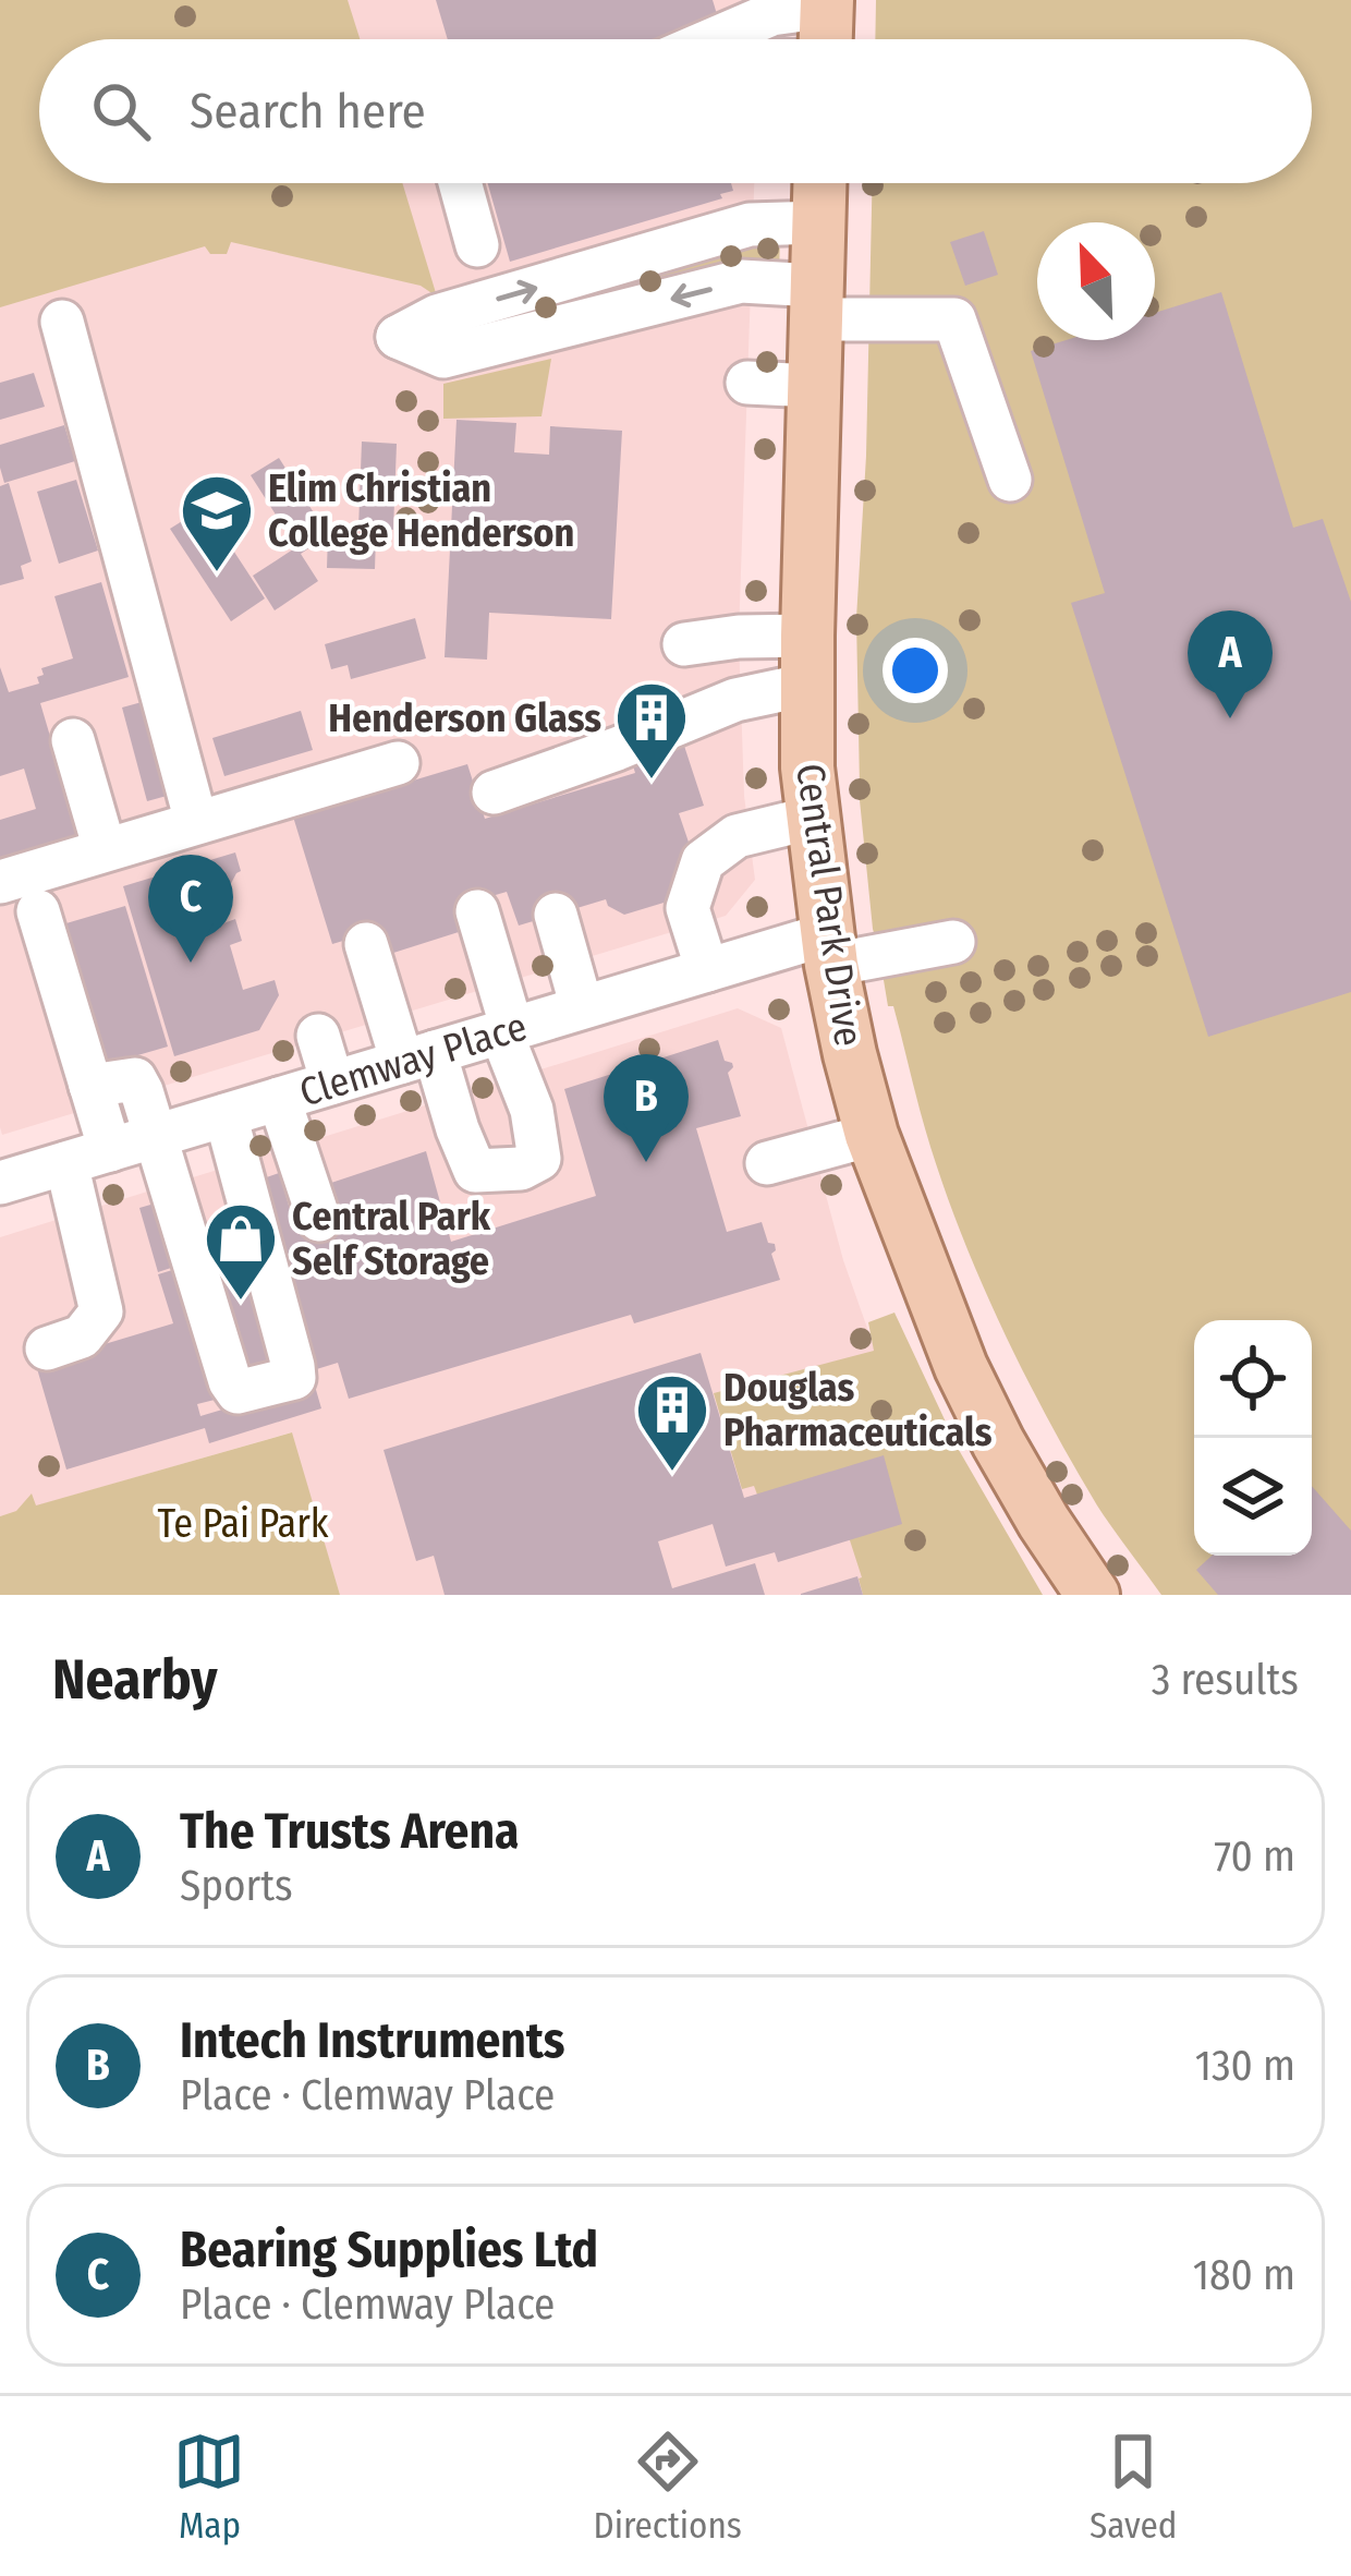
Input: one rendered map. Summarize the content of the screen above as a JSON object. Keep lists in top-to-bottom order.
{
  "streets": {
    "main road": ["Central Park Drive"],
    "street": ["Clemway Place"]
  },
  "crossings": [
    ["Central Park Drive", "Clemway Place"]
  ],
  "parks": ["Te Pai Park"],
  "places": {
    "school or university": ["Elim Christian College Henderson"],
    "building": ["Henderson Glass", "Douglas Pharmaceuticals"],
    "shop": ["Central Park Self Storage"]
  },
  "north": "top left",
  "page": {
    "search": "Search here",
    "pins": ["A", "C", "B"],
    "heading": ["Nearby", "3 results"],
    "list": [
      {
        "mark": "A",
        "name": "The Trusts Arena",
        "note": "Sports",
        "value": "70 m"
      },
      {
        "mark": "B",
        "name": "Intech Instruments",
        "note": "Place · Clemway Place",
        "value": "130 m"
      },
      {
        "mark": "C",
        "name": "Bearing Supplies Ltd",
        "note": "Place · Clemway Place",
        "value": "180 m"
      }
    ],
    "nav": ["Map", "Directions", "Saved"]
  }
}
